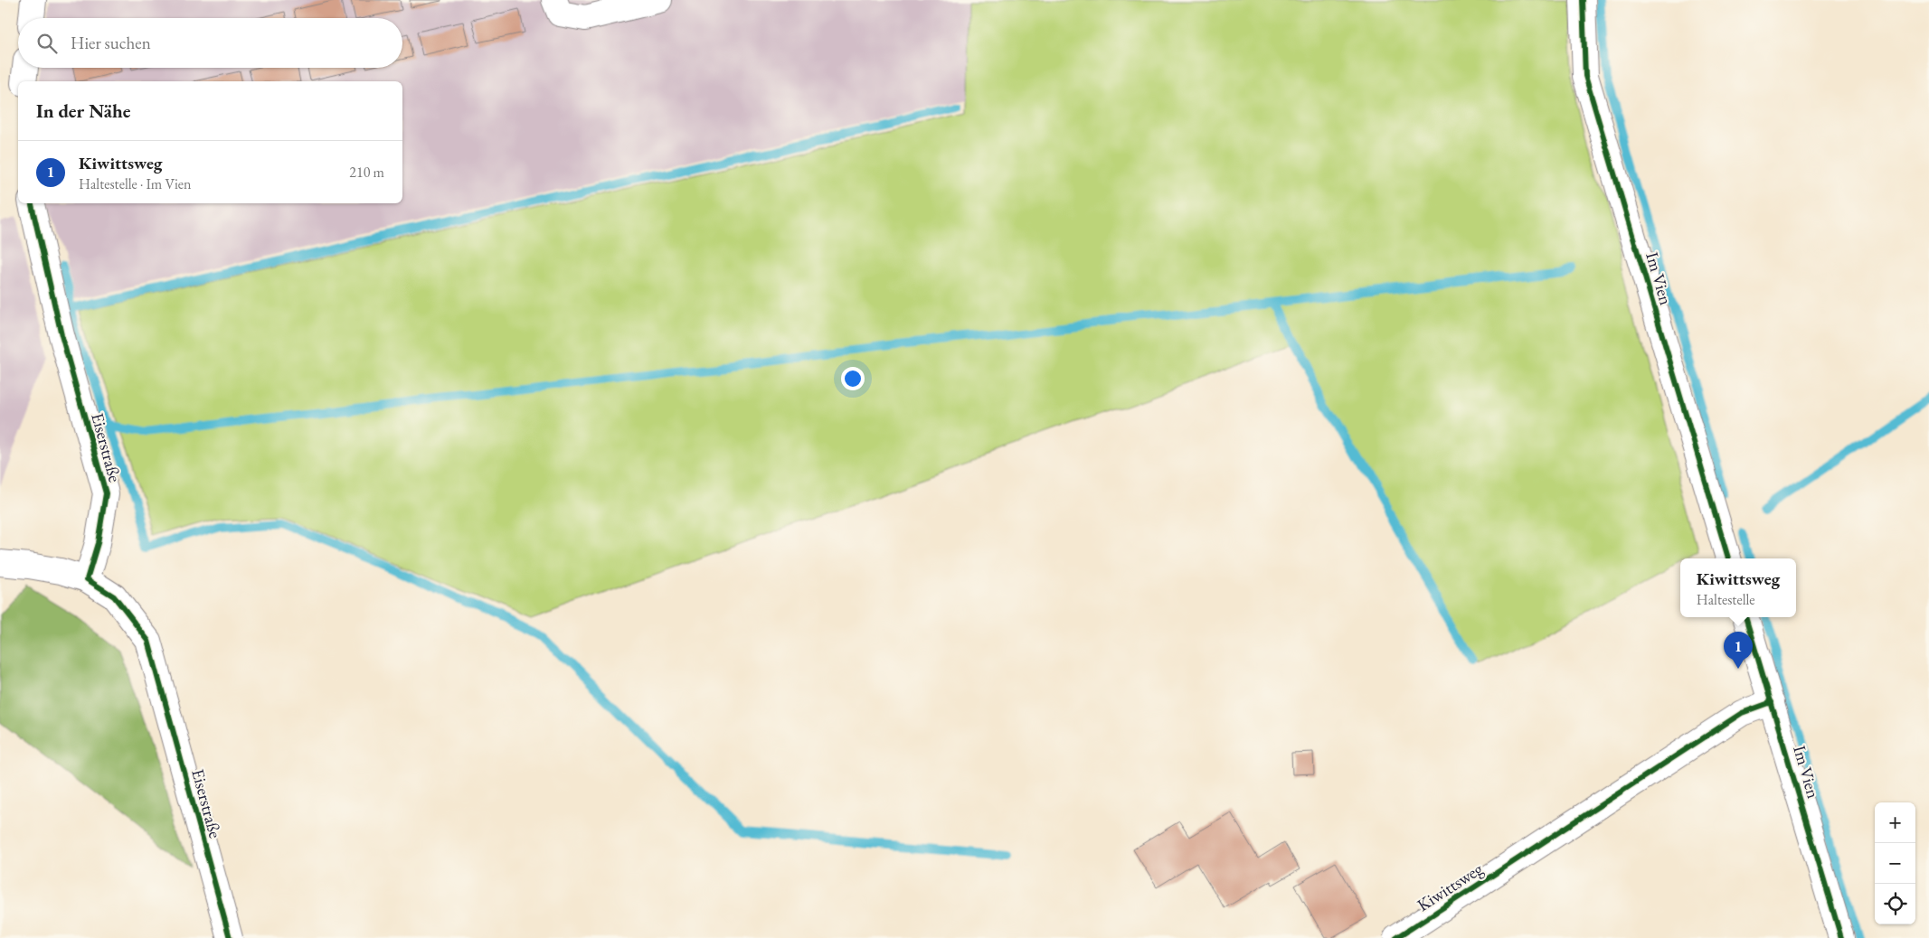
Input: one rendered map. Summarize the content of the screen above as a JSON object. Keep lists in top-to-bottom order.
{
  "streets": {
    "street": ["Im Vien", "Eiserstraße", "Kiwittsweg"]
  },
  "crossings": [
    ["Im Vien", "Kiwittsweg"]
  ],
  "page": {
    "search": "Hier suchen",
    "heading": "In der Nähe",
    "list": [
      {
        "mark": "1",
        "name": "Kiwittsweg",
        "note": "Haltestelle · Im Vien",
        "value": "210 m"
      }
    ],
    "popup": ["Kiwittsweg", "Haltestelle"],
    "pins": "1",
    "map_buttons": ["+", "−"]
  }
}
